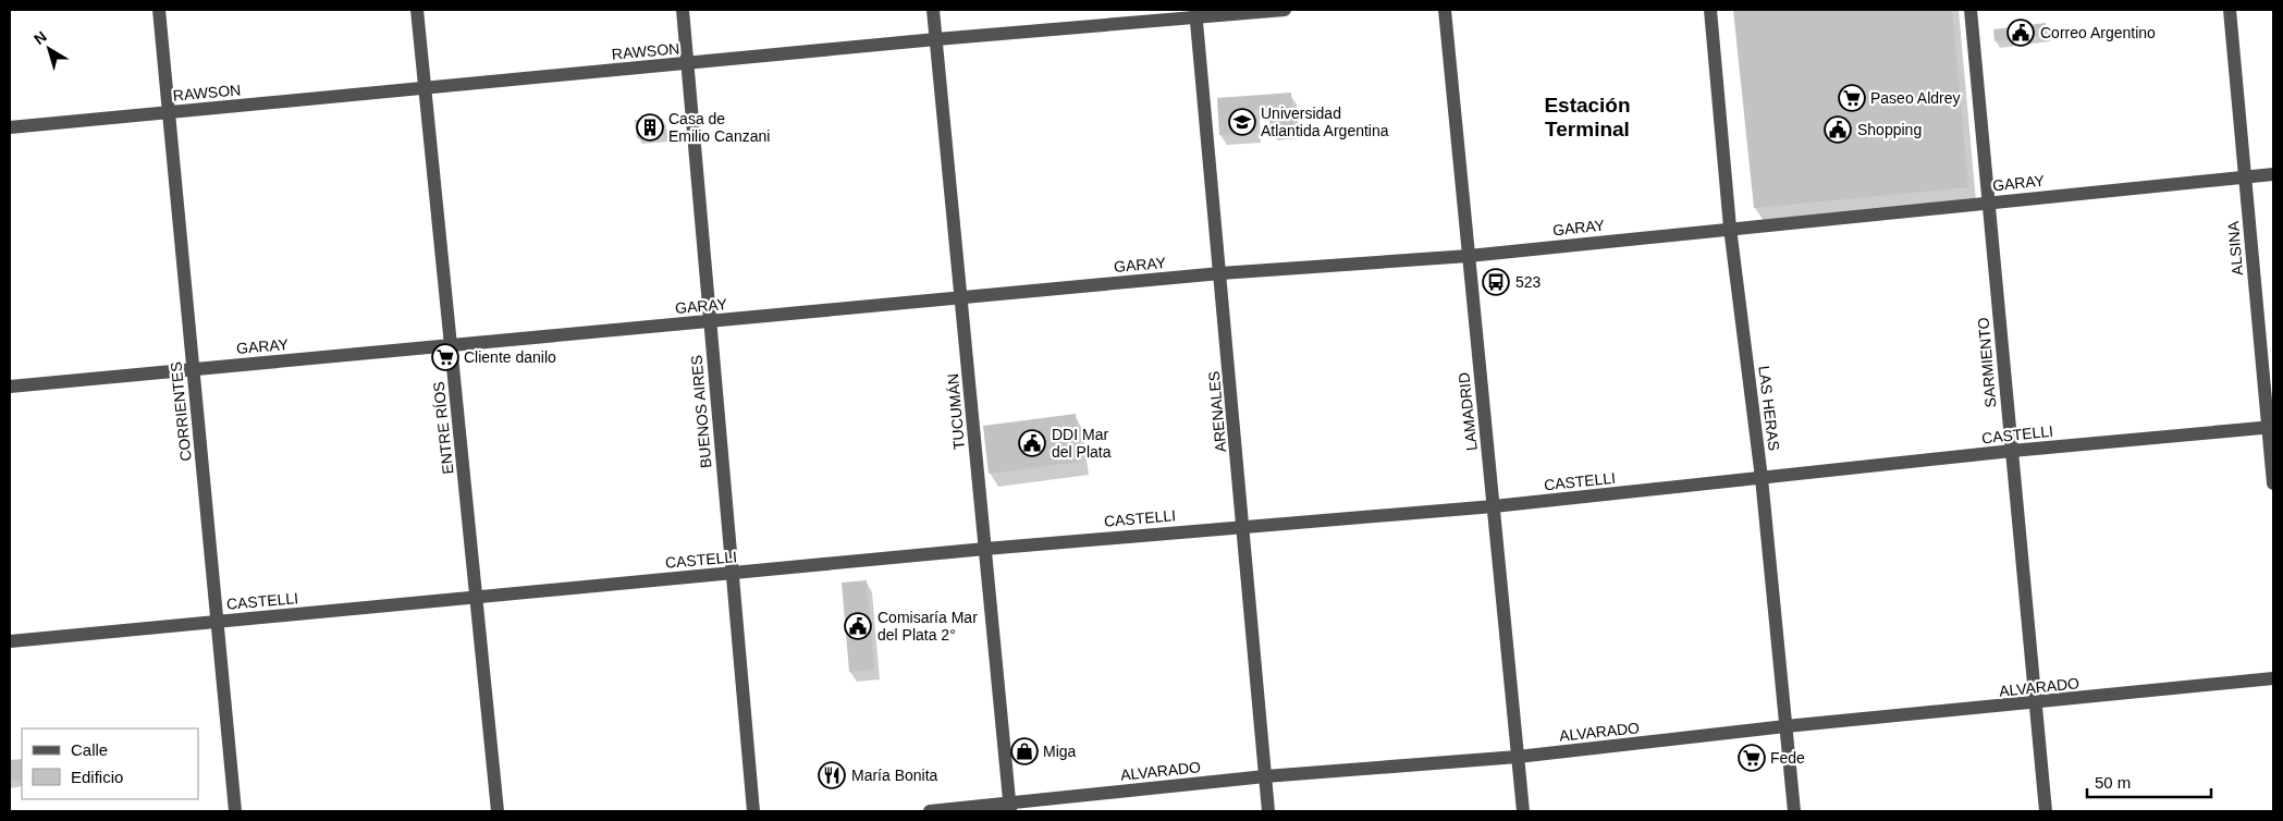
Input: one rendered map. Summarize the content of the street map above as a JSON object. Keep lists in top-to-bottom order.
{
  "streets": {
    "street": [
      "RAWSON",
      "GARAY",
      "ALSINA",
      "SARMIENTO",
      "LAS HERAS",
      "CORRIENTES",
      "BUENOS AIRES",
      "TUCUMÁN",
      "ARENALES",
      "LAMADRID",
      "ENTRE RÍOS",
      "CASTELLI",
      "ALVARADO"
    ]
  },
  "crossings": [
    ["RAWSON", "CORRIENTES"],
    ["RAWSON", "BUENOS AIRES"],
    ["RAWSON", "TUCUMÁN"],
    ["RAWSON", "ARENALES"],
    ["RAWSON", "ENTRE RÍOS"],
    ["GARAY", "ALSINA"],
    ["GARAY", "SARMIENTO"],
    ["GARAY", "LAS HERAS"],
    ["GARAY", "CORRIENTES"],
    ["GARAY", "BUENOS AIRES"],
    ["GARAY", "TUCUMÁN"],
    ["GARAY", "ARENALES"],
    ["GARAY", "LAMADRID"],
    ["GARAY", "ENTRE RÍOS"],
    ["ALSINA", "CASTELLI"],
    ["SARMIENTO", "CASTELLI"],
    ["SARMIENTO", "ALVARADO"],
    ["LAS HERAS", "CASTELLI"],
    ["LAS HERAS", "ALVARADO"],
    ["CORRIENTES", "CASTELLI"],
    ["BUENOS AIRES", "CASTELLI"],
    ["TUCUMÁN", "CASTELLI"],
    ["TUCUMÁN", "ALVARADO"],
    ["ARENALES", "CASTELLI"],
    ["ARENALES", "ALVARADO"],
    ["LAMADRID", "CASTELLI"],
    ["LAMADRID", "ALVARADO"],
    ["ENTRE RÍOS", "CASTELLI"]
  ],
  "districts": ["Estación Terminal"],
  "places": {
    "public building": [
      "Correo Argentino",
      "Shopping",
      "DDI Mar del Plata",
      "Comisaría Mar del Plata 2°"
    ],
    "supermarket": ["Paseo Aldrey", "Cliente danilo", "Fede"],
    "school or university": ["Universidad Atlantida Argentina"],
    "building": ["Casa de Emilio Canzani"],
    "bus stop": ["523"],
    "shop": ["Miga"],
    "restaurant": ["María Bonita"]
  },
  "legend": ["Calle", "Edificio"],
  "scale_bar": "50 m",
  "north": "top left"
}
